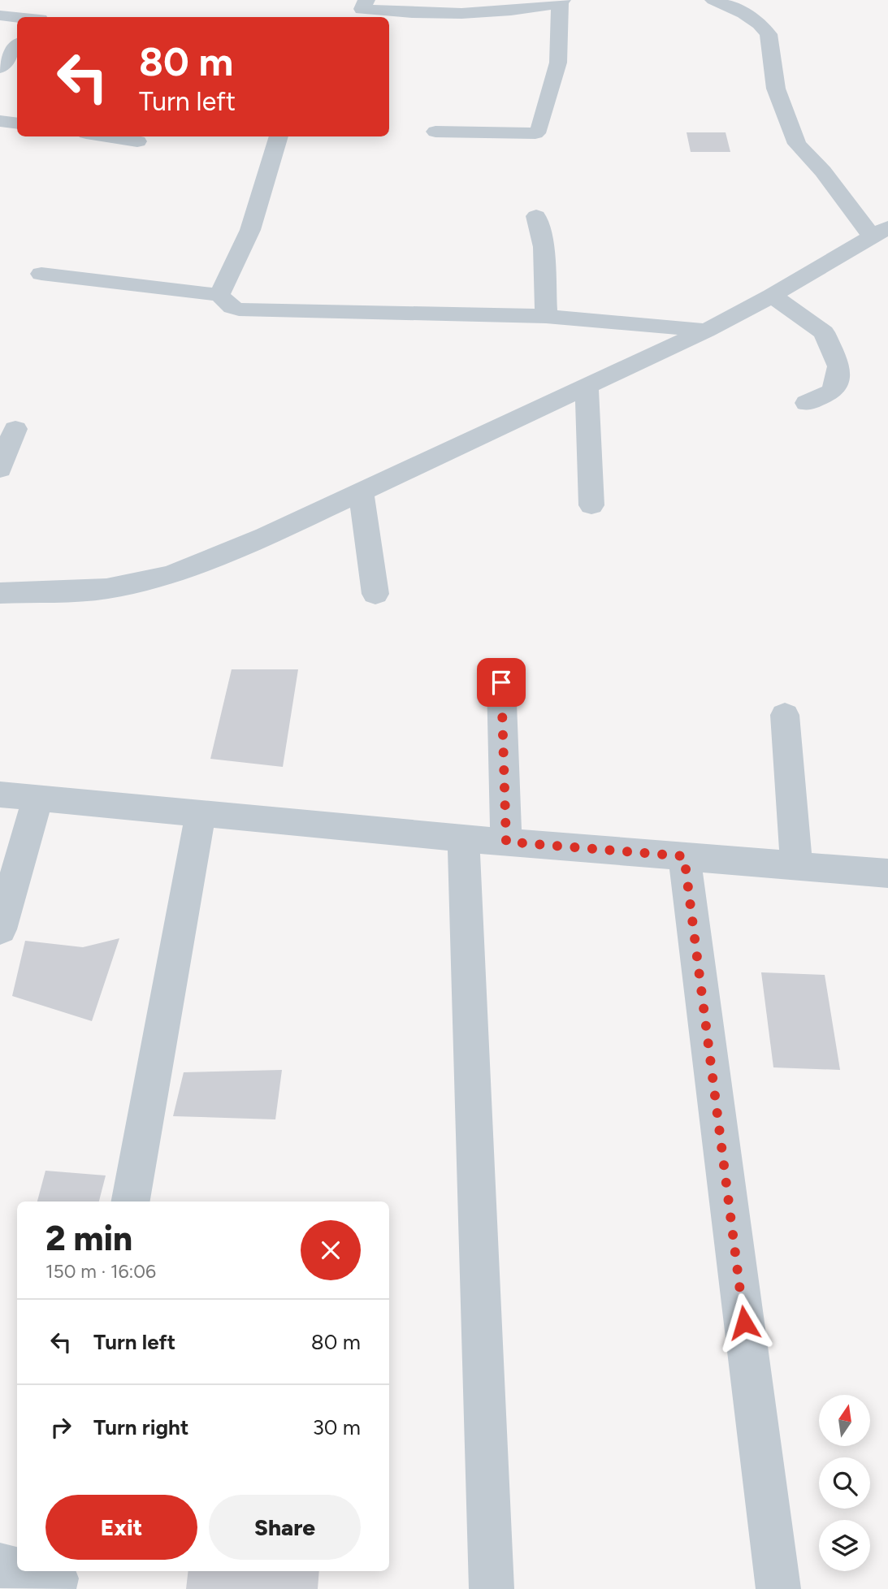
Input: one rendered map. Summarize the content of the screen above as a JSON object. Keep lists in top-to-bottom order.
{
  "north": "top",
  "page": {
    "turn": ["80 m", "Turn left"],
    "heading": ["2 min", "150 m · 16:06"],
    "list": [
      {
        "name": "Turn left",
        "value": "80 m"
      },
      {
        "name": "Turn right",
        "value": "30 m"
      }
    ],
    "buttons": ["Exit", "Share"]
  }
}
